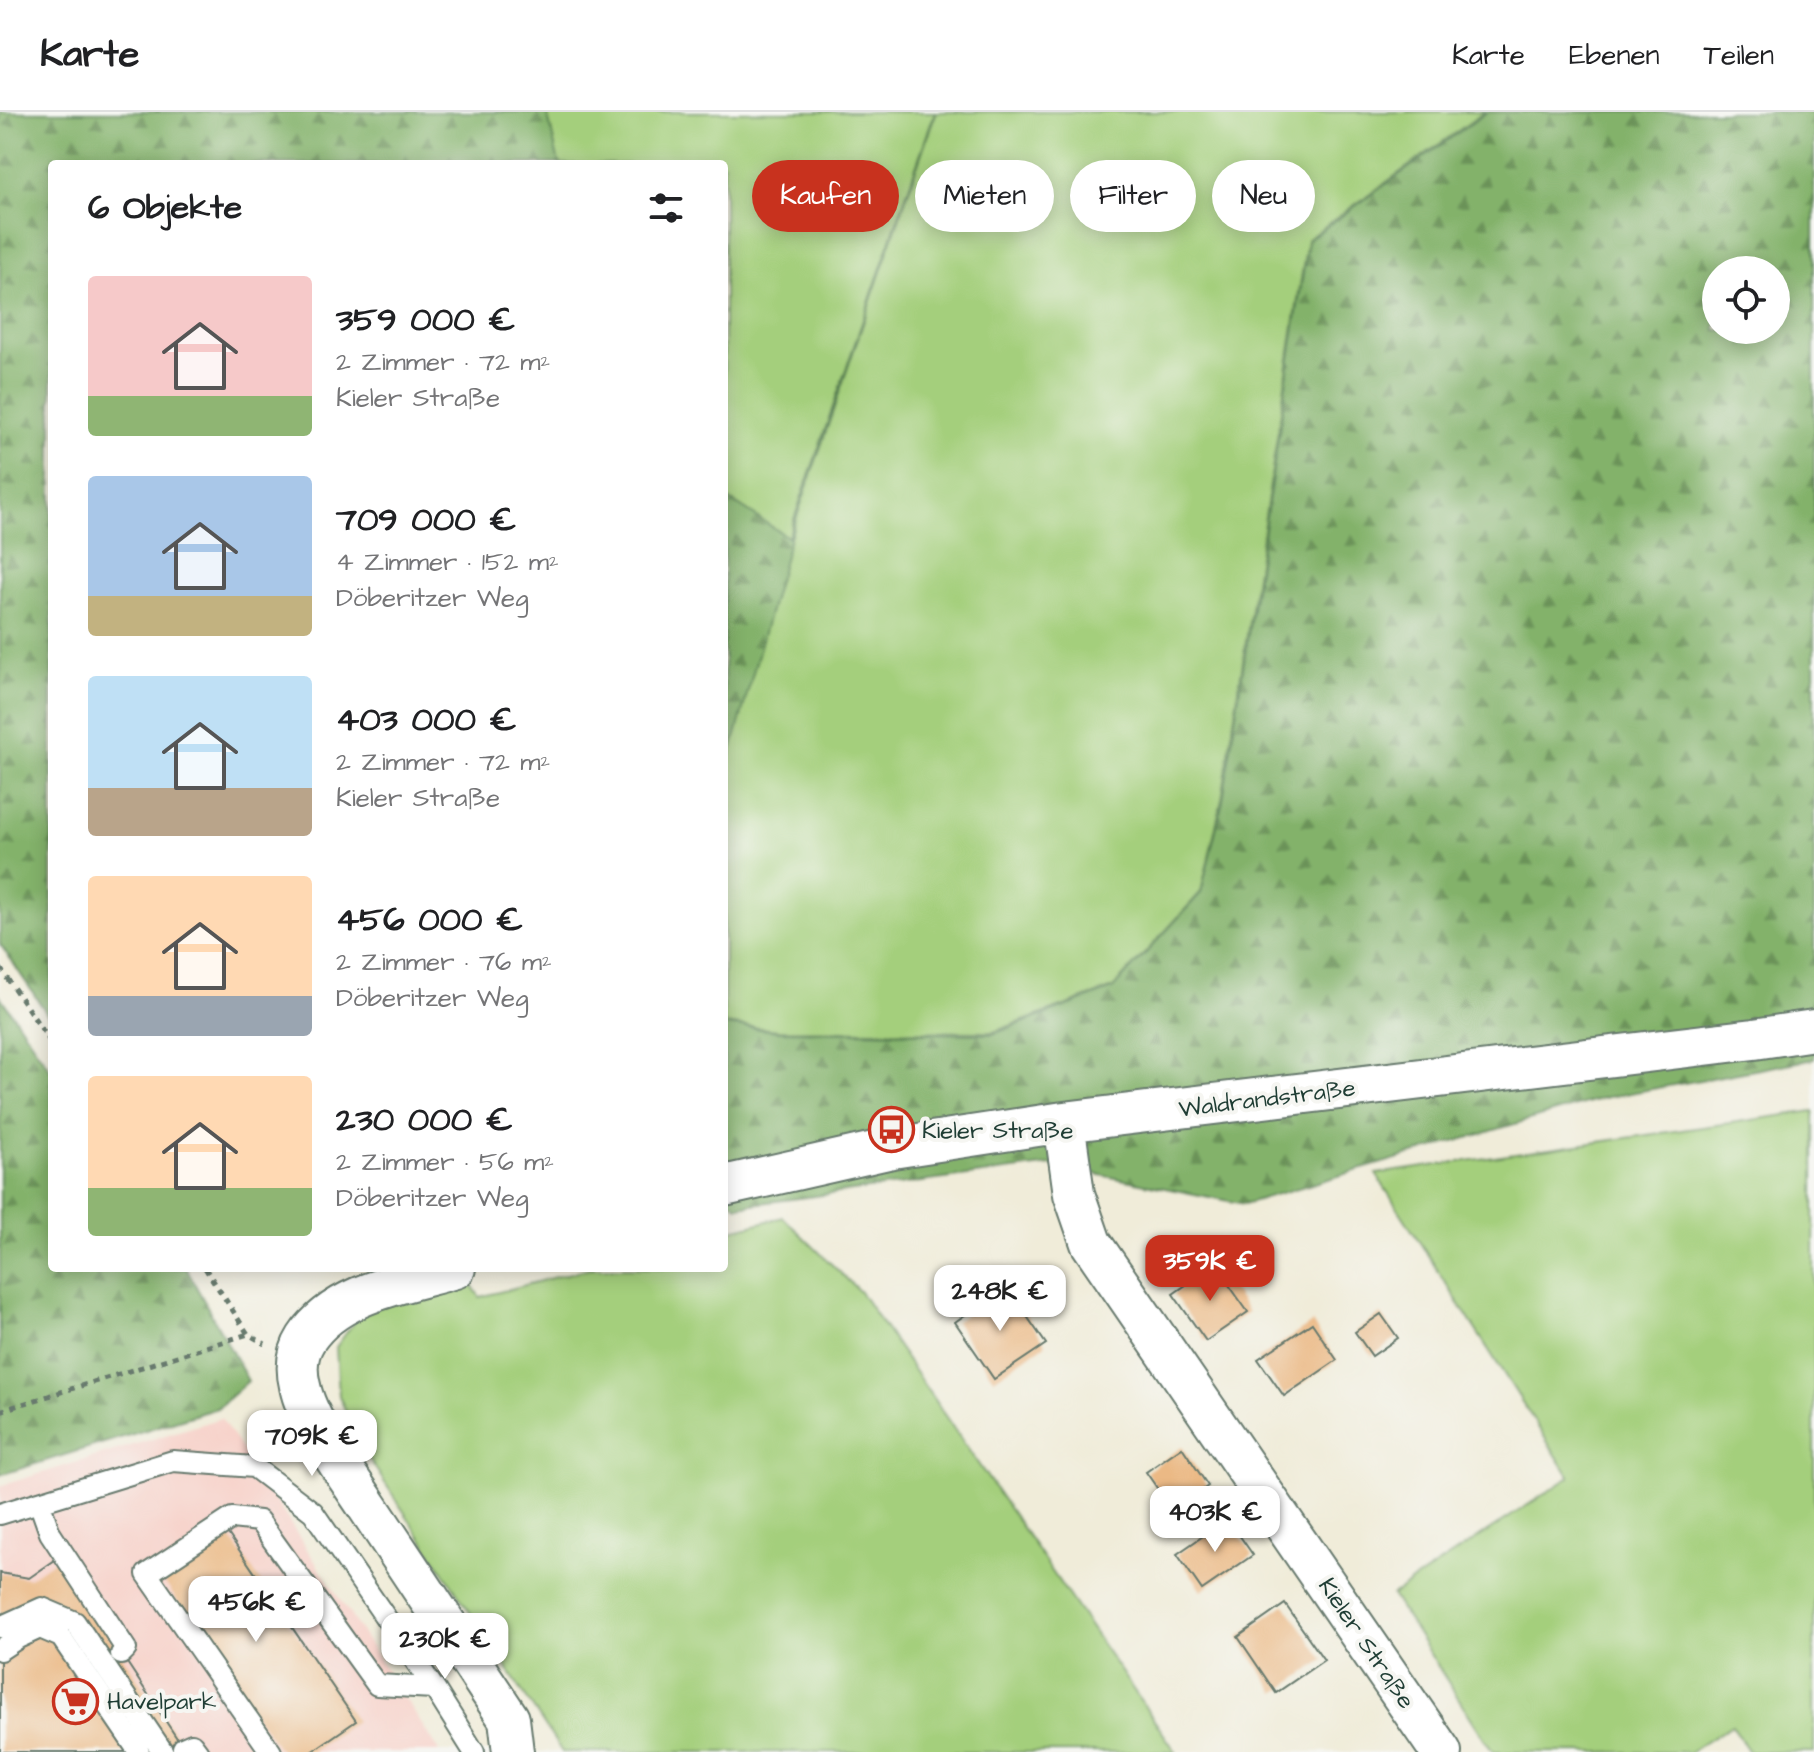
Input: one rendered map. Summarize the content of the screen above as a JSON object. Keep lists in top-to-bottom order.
{
  "streets": {
    "street": ["Waldrandstraße", "Kieler Straße"]
  },
  "crossings": [
    ["Waldrandstraße", "Kieler Straße"]
  ],
  "places": {
    "bus stop": ["Kieler Straße"],
    "supermarket": ["Havelpark"]
  },
  "page": {
    "header": "Karte",
    "nav": ["Karte", "Ebenen", "Teilen"],
    "chip": [
      "Kaufen",
      "Mieten",
      "Filter",
      "Neu"
    ],
    "heading": "6 Objekte",
    "list": [
      {
        "name": "359 000 €",
        "note": "2 Zimmer · 72 m² · Kieler Straße"
      },
      {
        "name": "709 000 €",
        "note": "4 Zimmer · 152 m² · Döberitzer Weg"
      },
      {
        "name": "403 000 €",
        "note": "2 Zimmer · 72 m² · Kieler Straße"
      },
      {
        "name": "456 000 €",
        "note": "2 Zimmer · 76 m² · Döberitzer Weg"
      },
      {
        "name": "230 000 €",
        "note": "2 Zimmer · 56 m² · Döberitzer Weg"
      }
    ],
    "price": [
      "359K €",
      "248K €",
      "709K €",
      "403K €",
      "456K €",
      "230K €"
    ]
  }
}
